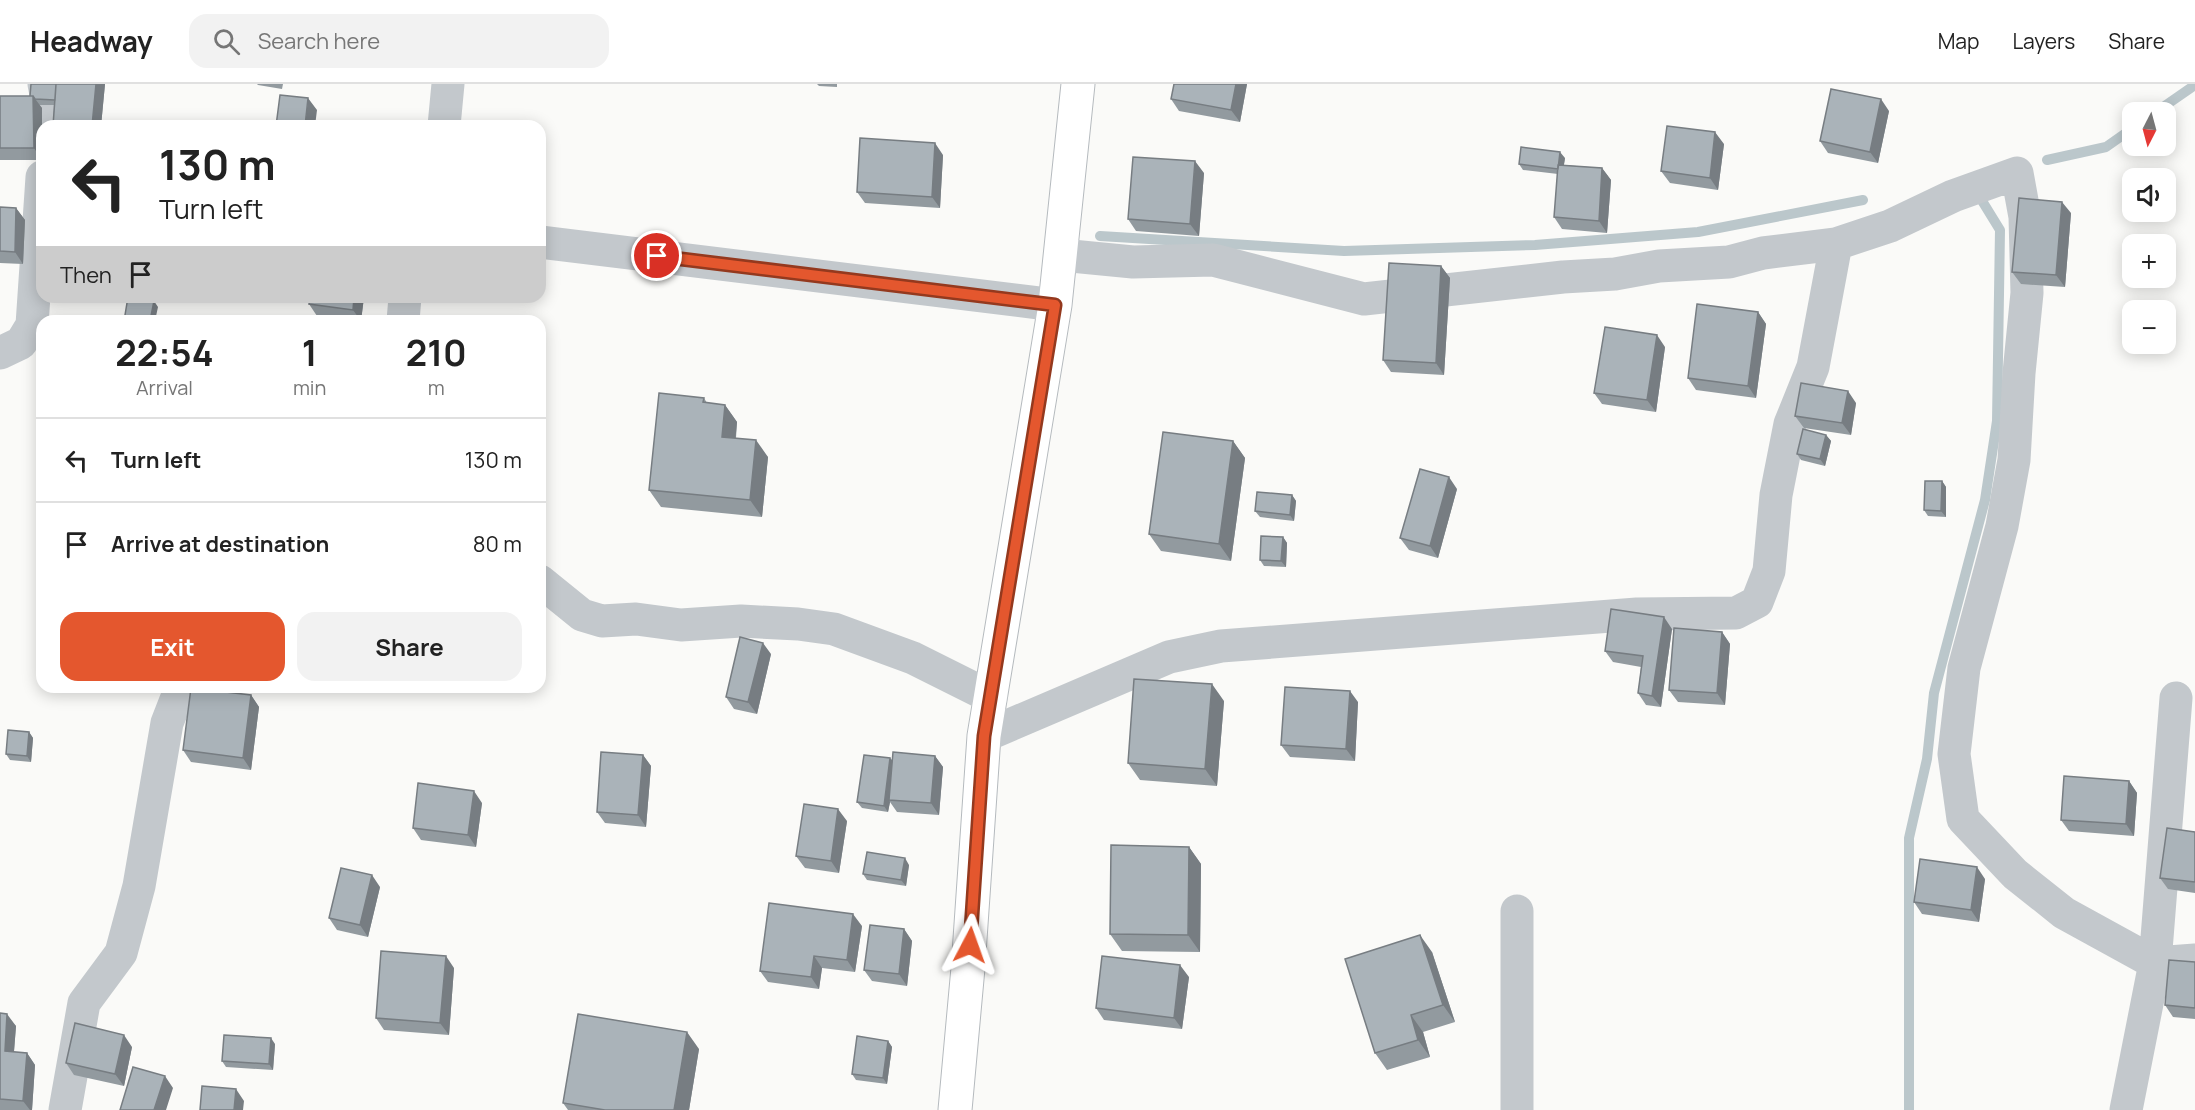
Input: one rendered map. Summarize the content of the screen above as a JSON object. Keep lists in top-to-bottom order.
{
  "north": "bottom",
  "page": {
    "header": "Headway",
    "search": "Search here",
    "nav": ["Map", "Layers", "Share"],
    "map_buttons": ["+", "−"],
    "turn": ["130 m", "Turn left"],
    "then": "Then",
    "eta": [
      "22:54",
      "Arrival",
      "1",
      "min",
      "210",
      "m"
    ],
    "list": [
      {
        "name": "Turn left",
        "value": "130 m"
      },
      {
        "name": "Arrive at destination",
        "value": "80 m"
      }
    ],
    "buttons": ["Exit", "Share"]
  }
}
